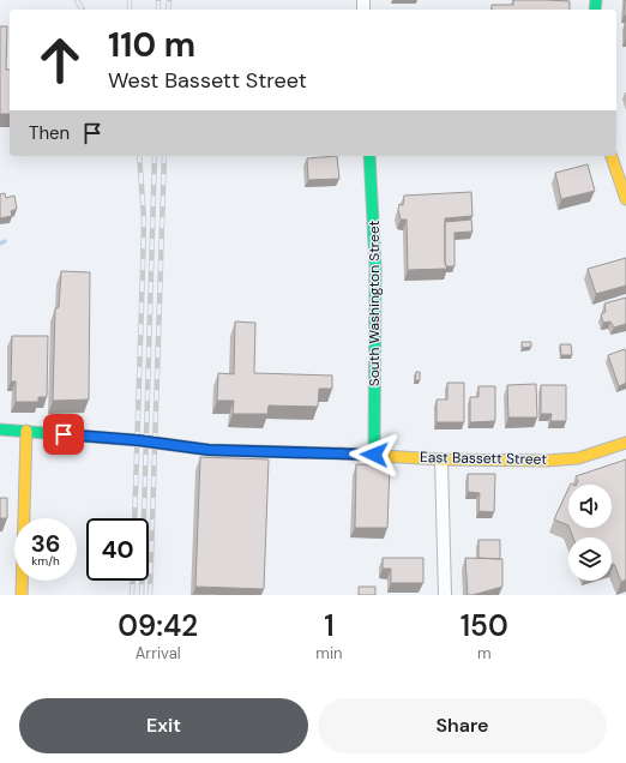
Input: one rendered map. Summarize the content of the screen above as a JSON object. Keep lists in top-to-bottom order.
{
  "streets": {
    "street": ["South Washington Street", "East Bassett Street"]
  },
  "crossings": [
    ["South Washington Street", "East Bassett Street"]
  ],
  "page": {
    "turn": ["110 m", "West Bassett Street"],
    "then": "Then",
    "speed": "36 km/h",
    "limit": "40",
    "eta": [
      "09:42",
      "Arrival",
      "1",
      "min",
      "150",
      "m"
    ],
    "buttons": ["Exit", "Share"]
  }
}
